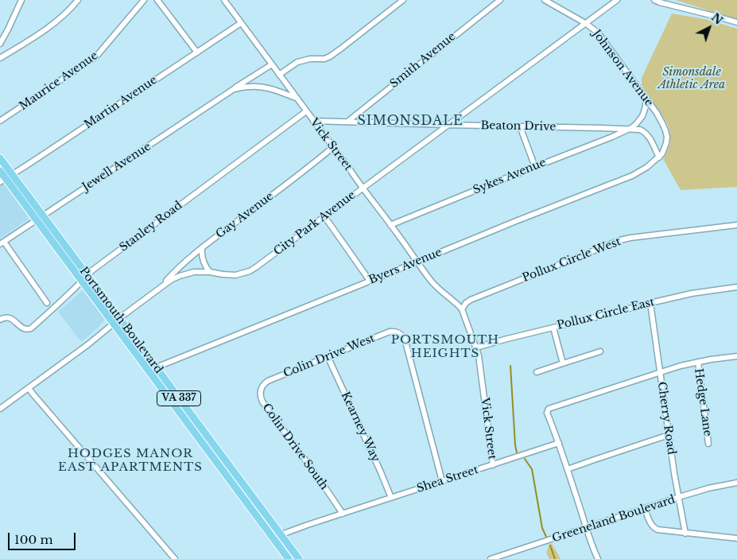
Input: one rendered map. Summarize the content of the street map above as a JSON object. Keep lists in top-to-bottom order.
{
  "streets": {
    "main road": ["Portsmouth Boulevard", "VA 337"],
    "street": [
      "Smith Avenue",
      "Johnson Avenue",
      "Maurice Avenue",
      "Martin Avenue",
      "Beaton Drive",
      "Vick Street",
      "Jewell Avenue",
      "Sykes Avenue",
      "Gay Avenue",
      "City Park Avenue",
      "Stanley Road",
      "Pollux Circle West",
      "Byers Avenue",
      "Pollux Circle East",
      "Colin Drive West",
      "Hedge Lane",
      "Cherry Road",
      "Kearney Way",
      "Colin Drive South",
      "Shea Street",
      "Greeneland Boulevard"
    ]
  },
  "crossings": [
    ["Smith Avenue", "Beaton Drive"],
    ["Johnson Avenue", "Beaton Drive"],
    ["Johnson Avenue", "City Park Avenue"],
    ["Johnson Avenue", "Byers Avenue"],
    ["Martin Avenue", "Vick Street"],
    ["Martin Avenue", "Portsmouth Boulevard"],
    ["Beaton Drive", "Vick Street"],
    ["Beaton Drive", "Sykes Avenue"],
    ["Beaton Drive", "City Park Avenue"],
    ["Beaton Drive", "Byers Avenue"],
    ["Vick Street", "Jewell Avenue"],
    ["Vick Street", "Sykes Avenue"],
    ["Vick Street", "Gay Avenue"],
    ["Vick Street", "City Park Avenue"],
    ["Vick Street", "Stanley Road"],
    ["Vick Street", "Pollux Circle West"],
    ["Vick Street", "Byers Avenue"],
    ["Vick Street", "Pollux Circle East"],
    ["Vick Street", "Shea Street"],
    ["Jewell Avenue", "Portsmouth Boulevard"],
    ["Gay Avenue", "City Park Avenue"],
    ["City Park Avenue", "Portsmouth Boulevard"],
    ["Stanley Road", "Portsmouth Boulevard"],
    ["Byers Avenue", "Portsmouth Boulevard"],
    ["Pollux Circle East", "Cherry Road"],
    ["Portsmouth Boulevard", "Shea Street"],
    ["Colin Drive West", "Kearney Way"],
    ["Colin Drive West", "Colin Drive South"],
    ["Colin Drive West", "Shea Street"],
    ["Cherry Road", "Greeneland Boulevard"],
    ["Kearney Way", "Shea Street"],
    ["Colin Drive South", "Shea Street"]
  ],
  "districts": ["SIMONSDALE", "PORTSMOUTH HEIGHTS", "HODGES MANOR EAST APARTMENTS"],
  "parks": ["Simonsdale Athletic Area"],
  "scale_bar": "100 m",
  "north": "top right"
}
